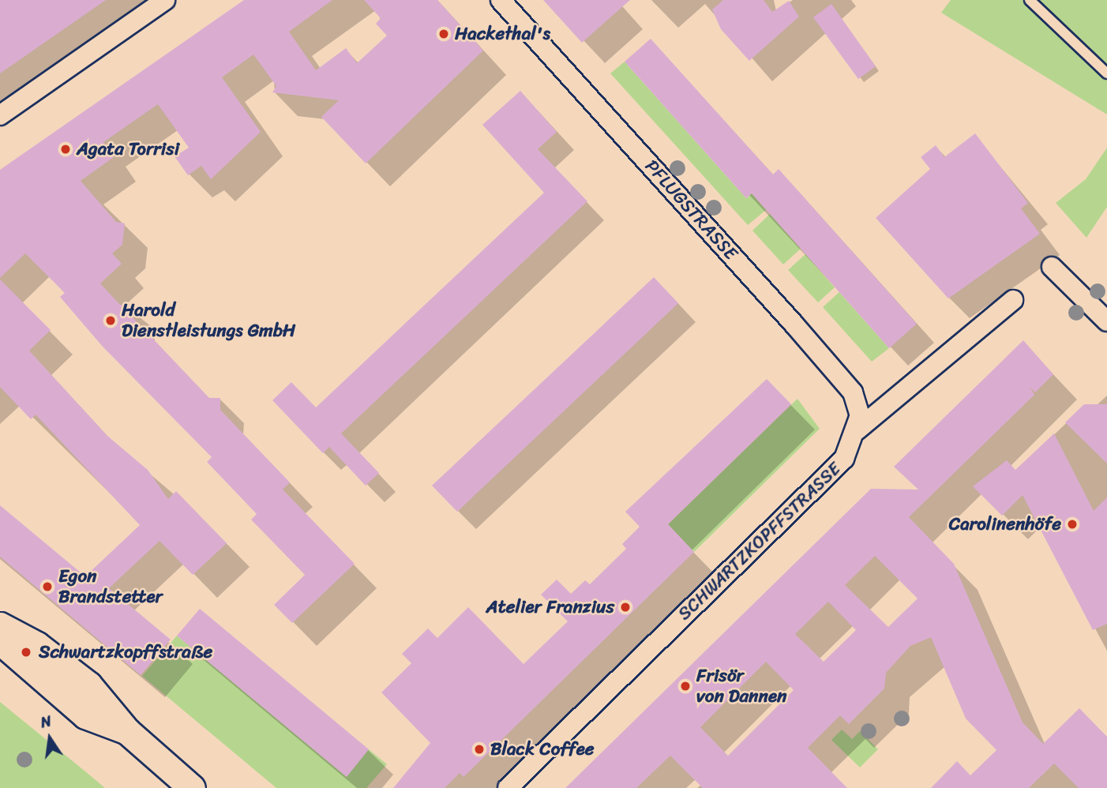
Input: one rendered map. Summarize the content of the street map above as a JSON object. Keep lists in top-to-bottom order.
{
  "streets": {
    "street": ["PFLUGSTRASSE", "SCHWARTZKOPFFSTRASSE"]
  },
  "crossings": [
    ["PFLUGSTRASSE", "SCHWARTZKOPFFSTRASSE"]
  ],
  "places": [
    "Hackethal's",
    "Agata Torrisi",
    "Harold Dienstleistungs GmbH",
    "Carolinenhöfe",
    "Egon Brandstetter",
    "Atelier Franzius",
    "Schwartzkopffstraße",
    "Frisör von Dannen",
    "Black Coffee"
  ],
  "north": "top"
}
